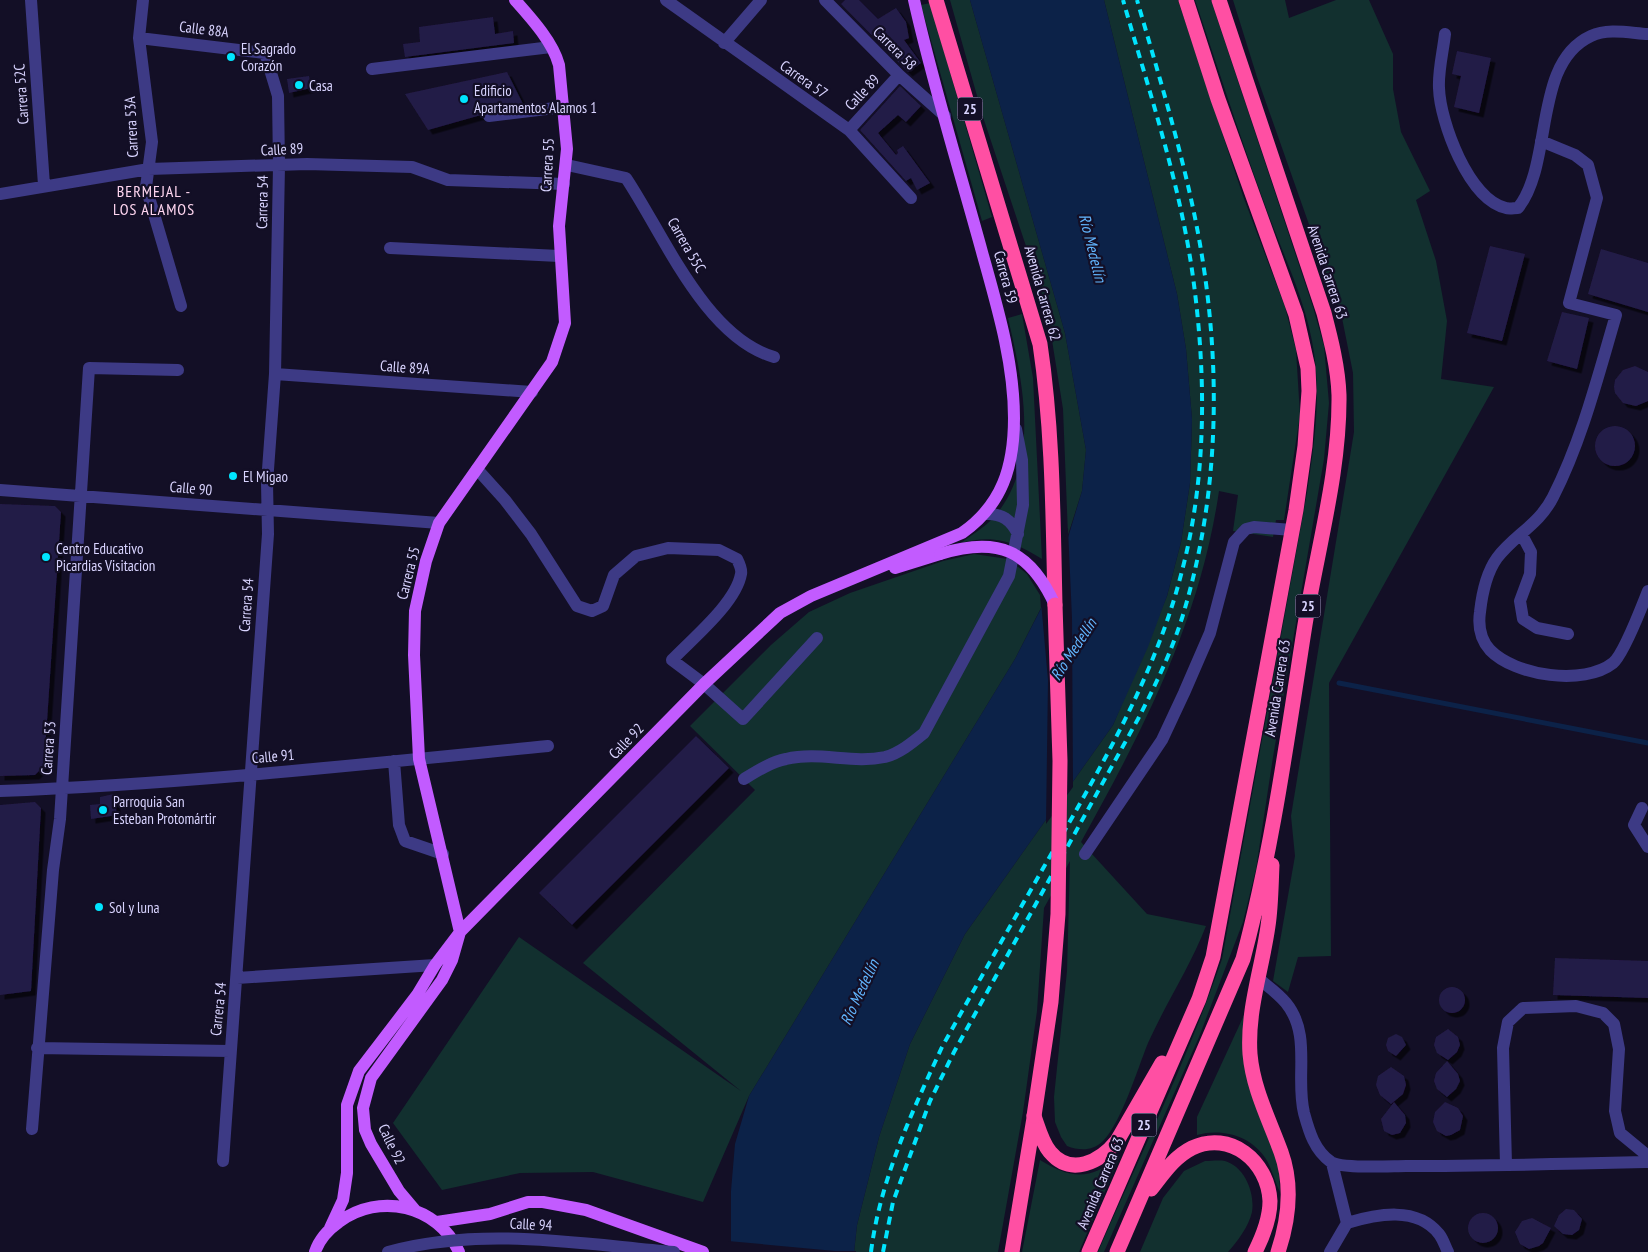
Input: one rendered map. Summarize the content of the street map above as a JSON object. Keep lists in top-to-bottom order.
{
  "streets": {
    "highway": ["25", "Avenida Carrera 63", "Avenida Carrera 62"],
    "main road": ["Carrera 55", "Carrera 59", "Calle 92"],
    "street": [
      "Calle 88A",
      "Carrera 58",
      "Carrera 57",
      "Calle 89",
      "Carrera 52C",
      "Carrera 53A",
      "Carrera 54",
      "Carrera 55C",
      "Calle 89A",
      "Calle 90",
      "Carrera 53",
      "Calle 91",
      "Calle 94"
    ]
  },
  "crossings": [
    ["Calle 88A", "Carrera 53A"],
    ["Calle 88A", "Carrera 54"],
    ["Carrera 58", "Calle 89"],
    ["Carrera 58", "Carrera 59"],
    ["Carrera 57", "Calle 89"],
    ["Calle 89", "Carrera 52C"],
    ["Calle 89", "Carrera 53A"],
    ["Calle 89", "Carrera 55"],
    ["Calle 89", "Carrera 54"],
    ["25", "Avenida Carrera 62"],
    ["25", "Calle 92"],
    ["Carrera 55", "Carrera 55C"],
    ["Carrera 55", "Calle 89A"],
    ["Carrera 55", "Calle 90"],
    ["Carrera 55", "Calle 92"],
    ["Carrera 55", "Calle 91"],
    ["Carrera 54", "Calle 89A"],
    ["Carrera 54", "Calle 90"],
    ["Carrera 54", "Calle 91"],
    ["Carrera 59", "Calle 92"],
    ["Avenida Carrera 62", "Calle 92"],
    ["Calle 90", "Carrera 53"],
    ["Carrera 53", "Calle 91"]
  ],
  "districts": ["BERMEJAL - LOS ALAMOS"],
  "water": ["Río Medellín"],
  "places": [
    "El Sagrado Corazón",
    "Casa",
    "Edificio Apartamentos Alamos 1",
    "El Migao",
    "Centro Educativo Picardias Visitacion",
    "Parroquia San Esteban Protomártir",
    "Sol y luna"
  ]
}
